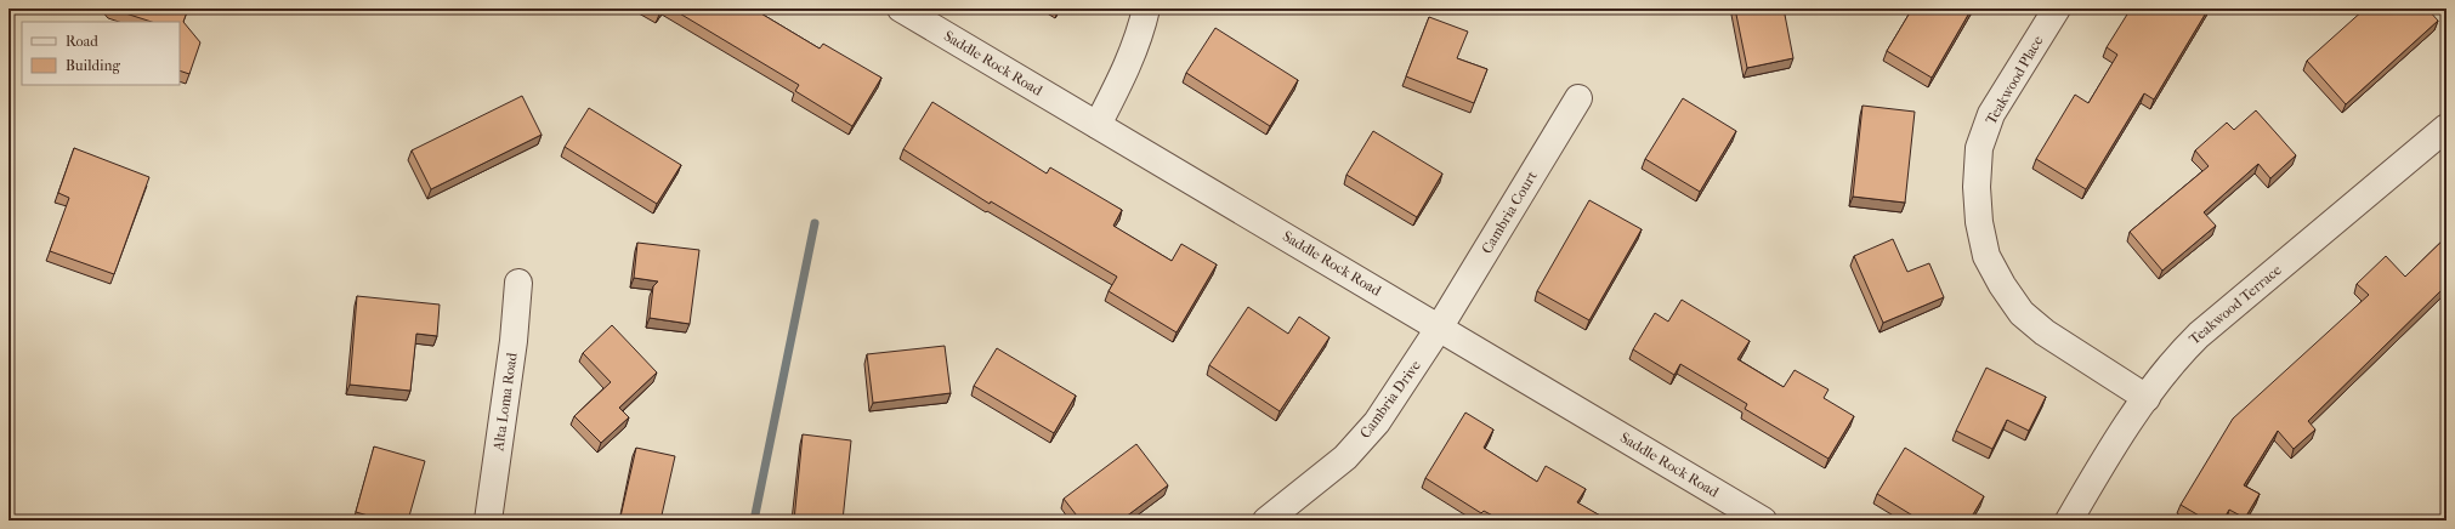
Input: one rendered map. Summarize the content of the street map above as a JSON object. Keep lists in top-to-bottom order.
{
  "streets": {
    "street": [
      "Saddle Rock Road",
      "Teakwood Place",
      "Cambria Court",
      "Teakwood Terrace",
      "Cambria Drive",
      "Alta Loma Road"
    ]
  },
  "crossings": [
    ["Saddle Rock Road", "Cambria Court"],
    ["Saddle Rock Road", "Cambria Drive"],
    ["Teakwood Place", "Teakwood Terrace"],
    ["Cambria Court", "Cambria Drive"]
  ],
  "legend": ["Road", "Building"]
}
